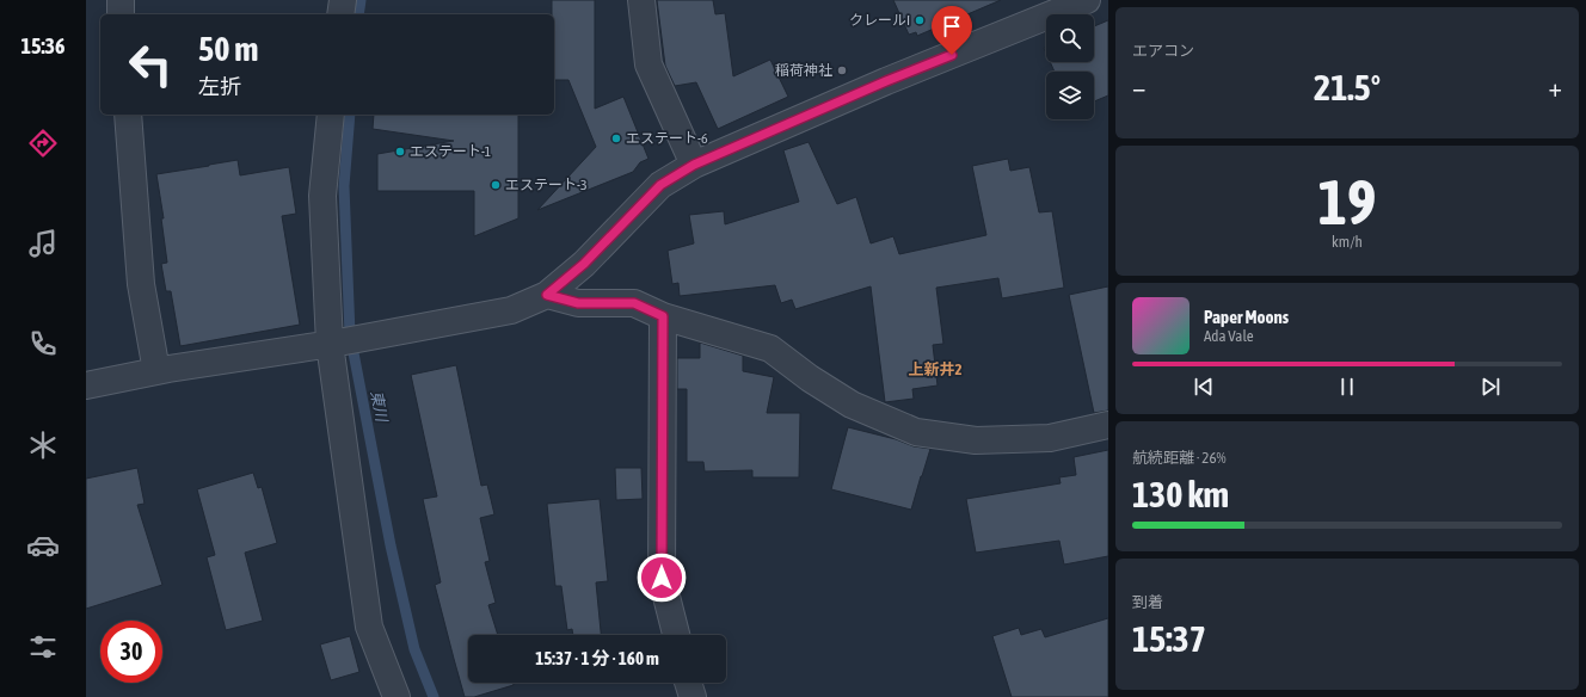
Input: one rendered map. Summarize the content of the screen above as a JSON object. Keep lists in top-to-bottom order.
{
  "districts": ["上新井2"],
  "water": ["東川"],
  "places": [
    "クレールI",
    "稲荷神社",
    "エステート-6",
    "エステート-1",
    "エステート-3"
  ],
  "page": {
    "tabs": "15:36",
    "tile": [
      "エアコン",
      ["19", "km/h"],
      ["航続距離 · 26%", "130 km"],
      ["到着", "15:37"]
    ],
    "turn": ["50 m", "左折"],
    "heat": ["−", "21.5°", "+"],
    "song": ["Paper Moons", "Ada Vale"],
    "limit": "30",
    "trip": "15:37 · 1 分 · 160 m"
  }
}
